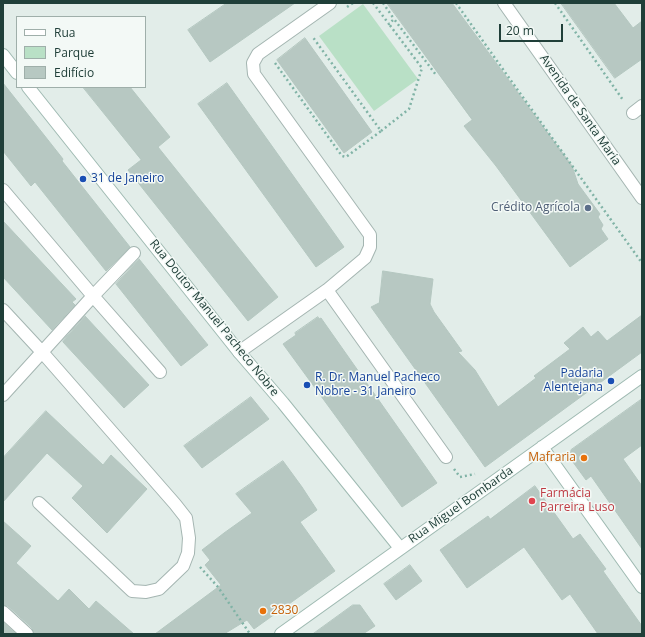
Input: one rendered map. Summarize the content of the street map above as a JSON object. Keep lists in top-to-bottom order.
{
  "streets": {
    "street": ["Avenida de Santa Maria", "Rua Doutor Manuel Pacheco Nobre", "Rua Miguel Bombarda"]
  },
  "crossings": [
    ["Rua Doutor Manuel Pacheco Nobre", "Rua Miguel Bombarda"]
  ],
  "places": [
    "31 de Janeiro",
    "Crédito Agrícola",
    "Padaria Alentejana",
    "R. Dr. Manuel Pacheco Nobre - 31 Janeiro",
    "Mafraria",
    "Farmácia Parreira Luso",
    "2830"
  ],
  "legend": ["Rua", "Parque", "Edifício"],
  "scale_bar": "20 m"
}
